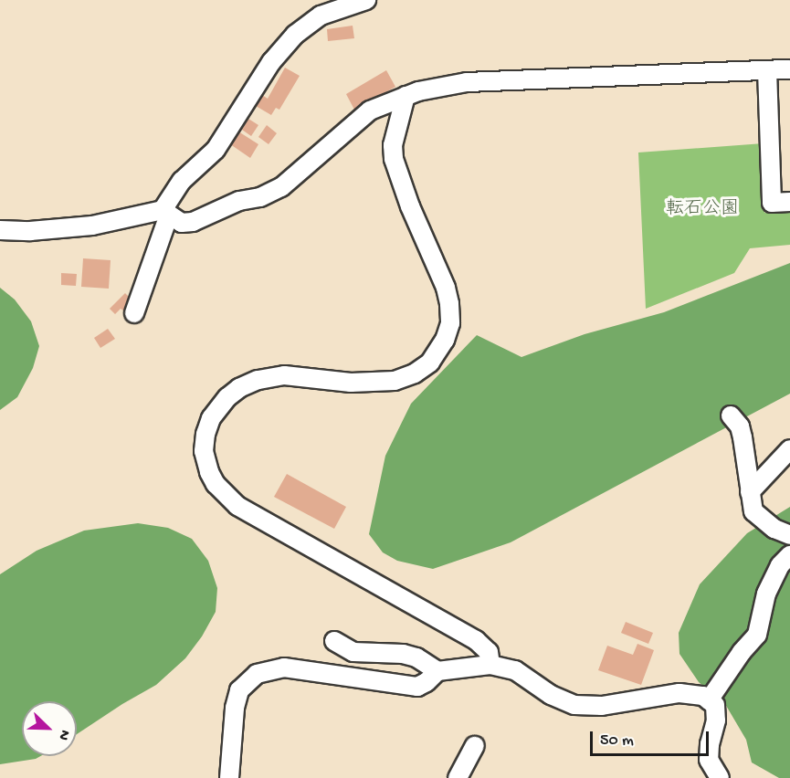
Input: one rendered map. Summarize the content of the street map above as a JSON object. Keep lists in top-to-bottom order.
{
  "parks": ["転石公園"],
  "scale_bar": "50 m",
  "north": "bottom right"
}
